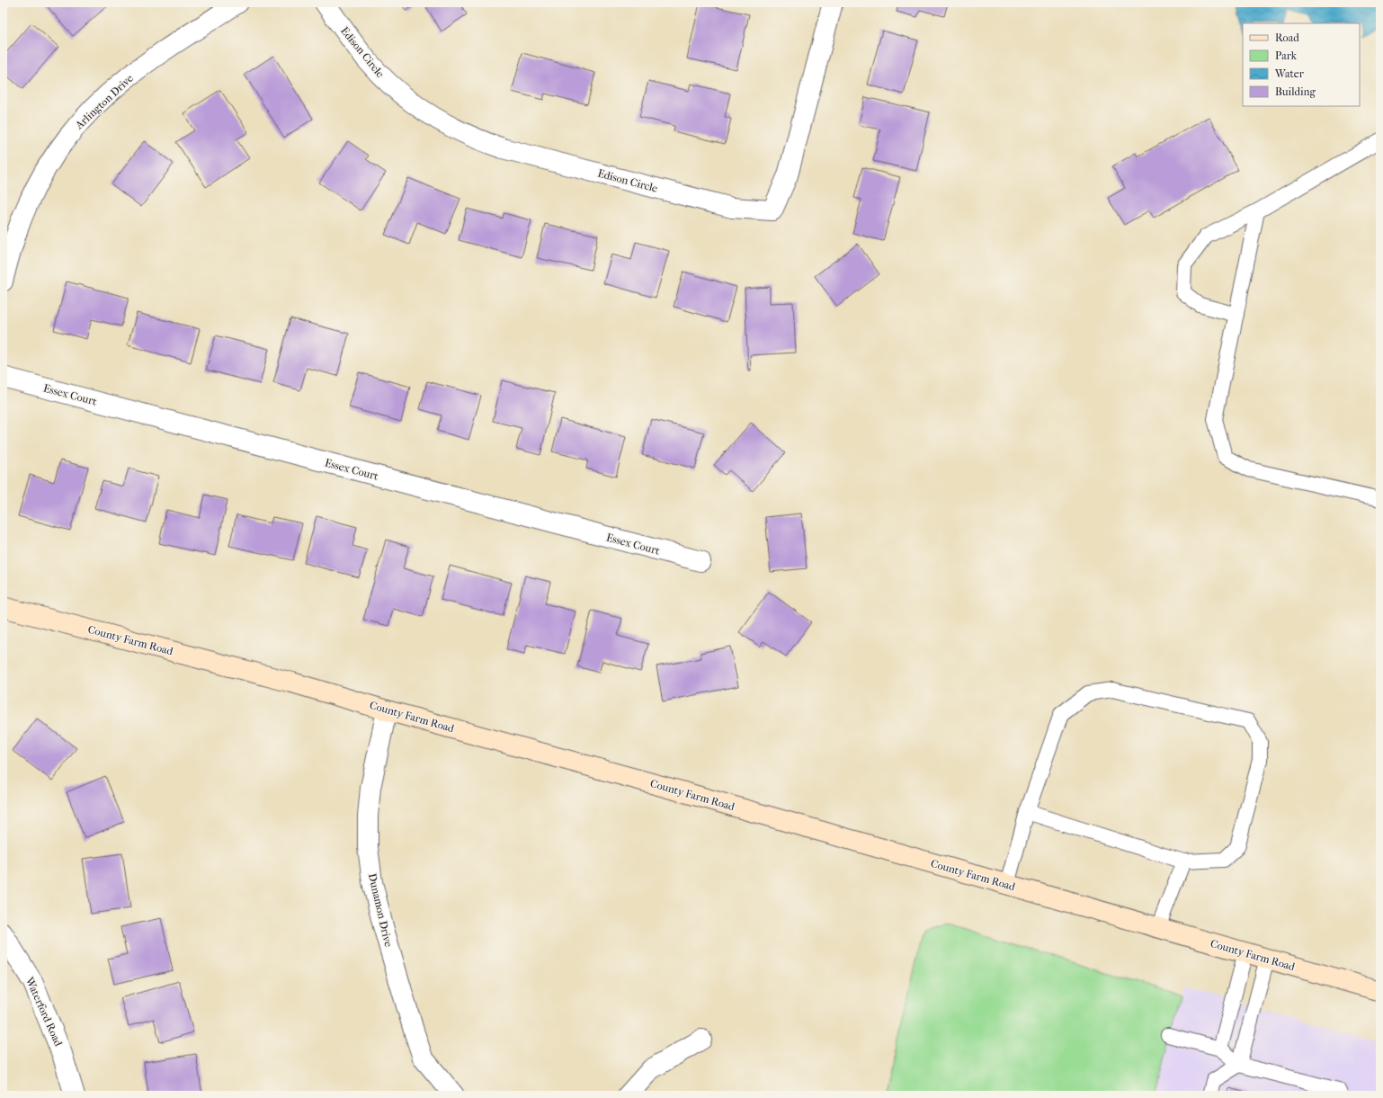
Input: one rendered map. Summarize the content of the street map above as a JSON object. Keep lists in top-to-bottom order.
{
  "streets": {
    "main road": ["County Farm Road"],
    "street": [
      "Edison Circle",
      "Arlington Drive",
      "Essex Court",
      "Dunamon Drive",
      "Waterford Road"
    ]
  },
  "crossings": [
    ["County Farm Road", "Dunamon Drive"]
  ],
  "legend": [
    "Road",
    "Park",
    "Water",
    "Building"
  ]
}
